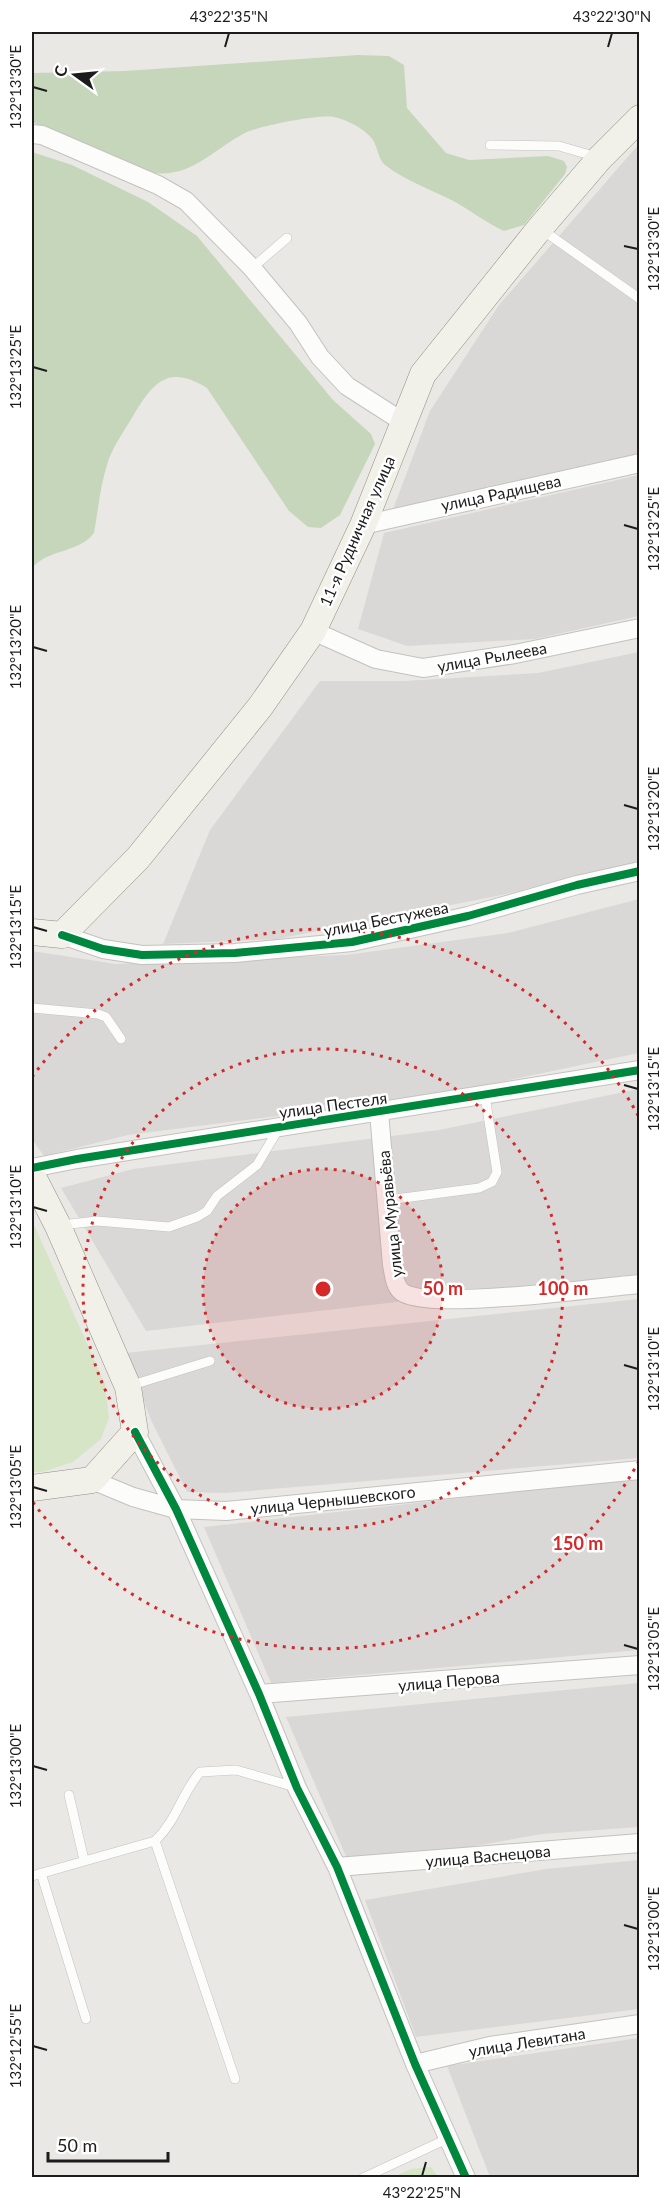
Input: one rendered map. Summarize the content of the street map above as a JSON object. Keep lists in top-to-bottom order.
{
  "streets": {
    "main road": ["11-я Рудничная улица"],
    "street": [
      "улица Радищева",
      "улица Рылеева",
      "улица Бестужева",
      "улица Пестеля",
      "улица Муравьёва",
      "улица Чернышевского",
      "улица Перова",
      "улица Васнецова",
      "улица Левитана"
    ]
  },
  "crossings": [
    ["улица Радищева", "11-я Рудничная улица"],
    ["11-я Рудничная улица", "улица Рылеева"],
    ["11-я Рудничная улица", "улица Бестужева"],
    ["улица Пестеля", "улица Муравьёва"]
  ],
  "scale_bar": "50 m",
  "north": "left",
  "coordinates": [
    "43°22'35\"N",
    "43°22'30\"N",
    "132°13'30\"E",
    "132°13'25\"E",
    "132°13'20\"E",
    "132°13'15\"E",
    "132°13'10\"E",
    "132°13'05\"E",
    "132°13'00\"E",
    "132°12'55\"E",
    "43°22'25\"N"
  ],
  "rings": ["50 m", "100 m", "150 m"]
}
